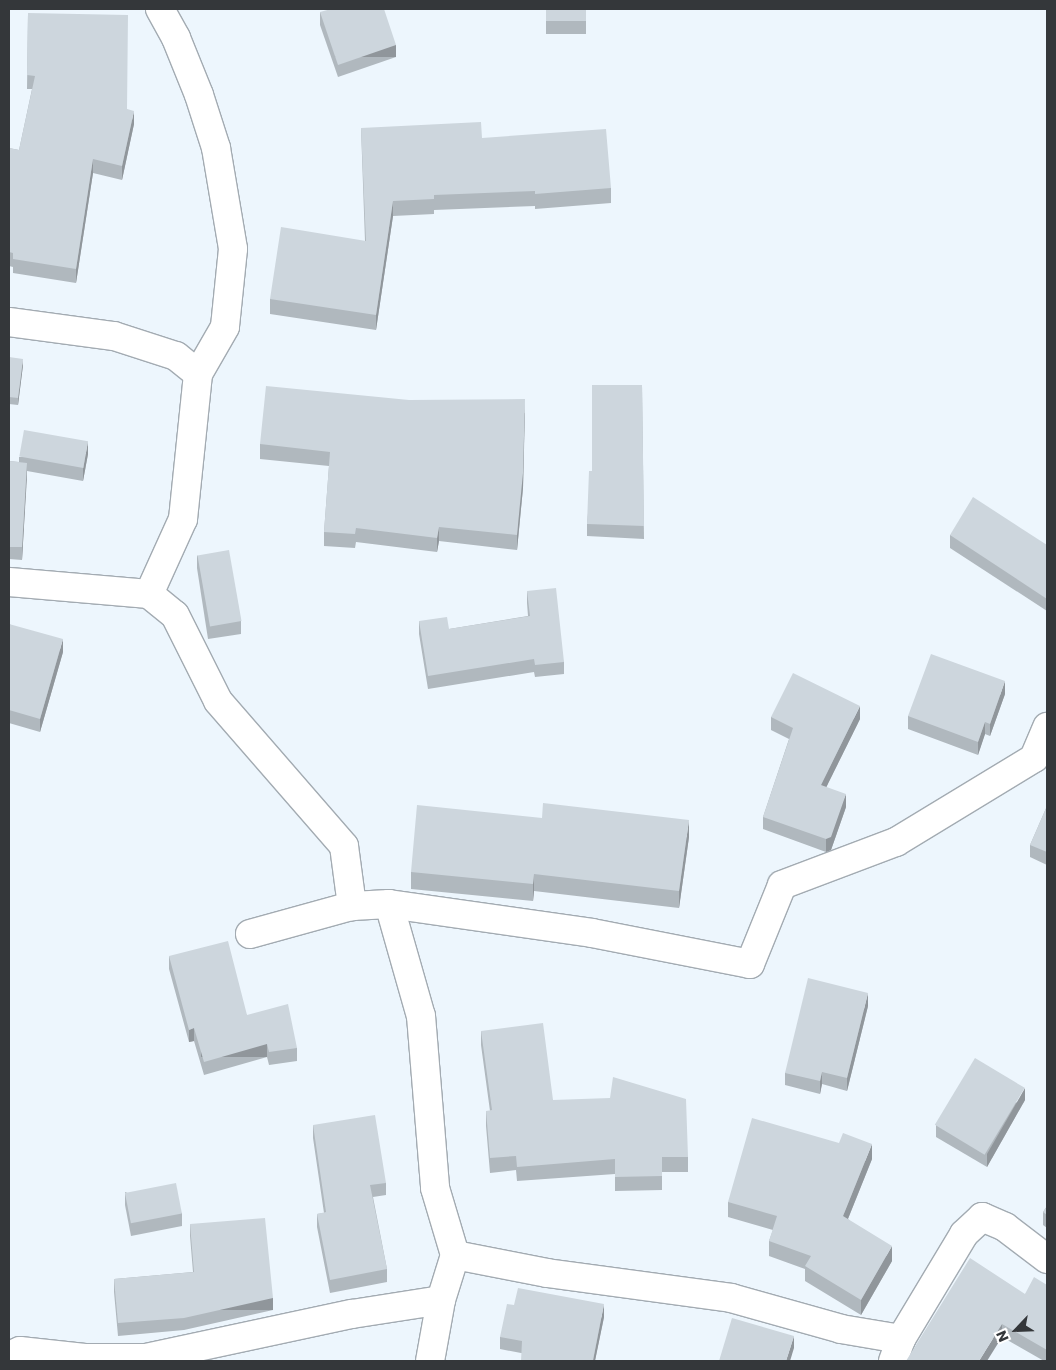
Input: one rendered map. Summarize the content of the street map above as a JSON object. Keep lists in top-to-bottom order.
{
  "north": "bottom left"
}
